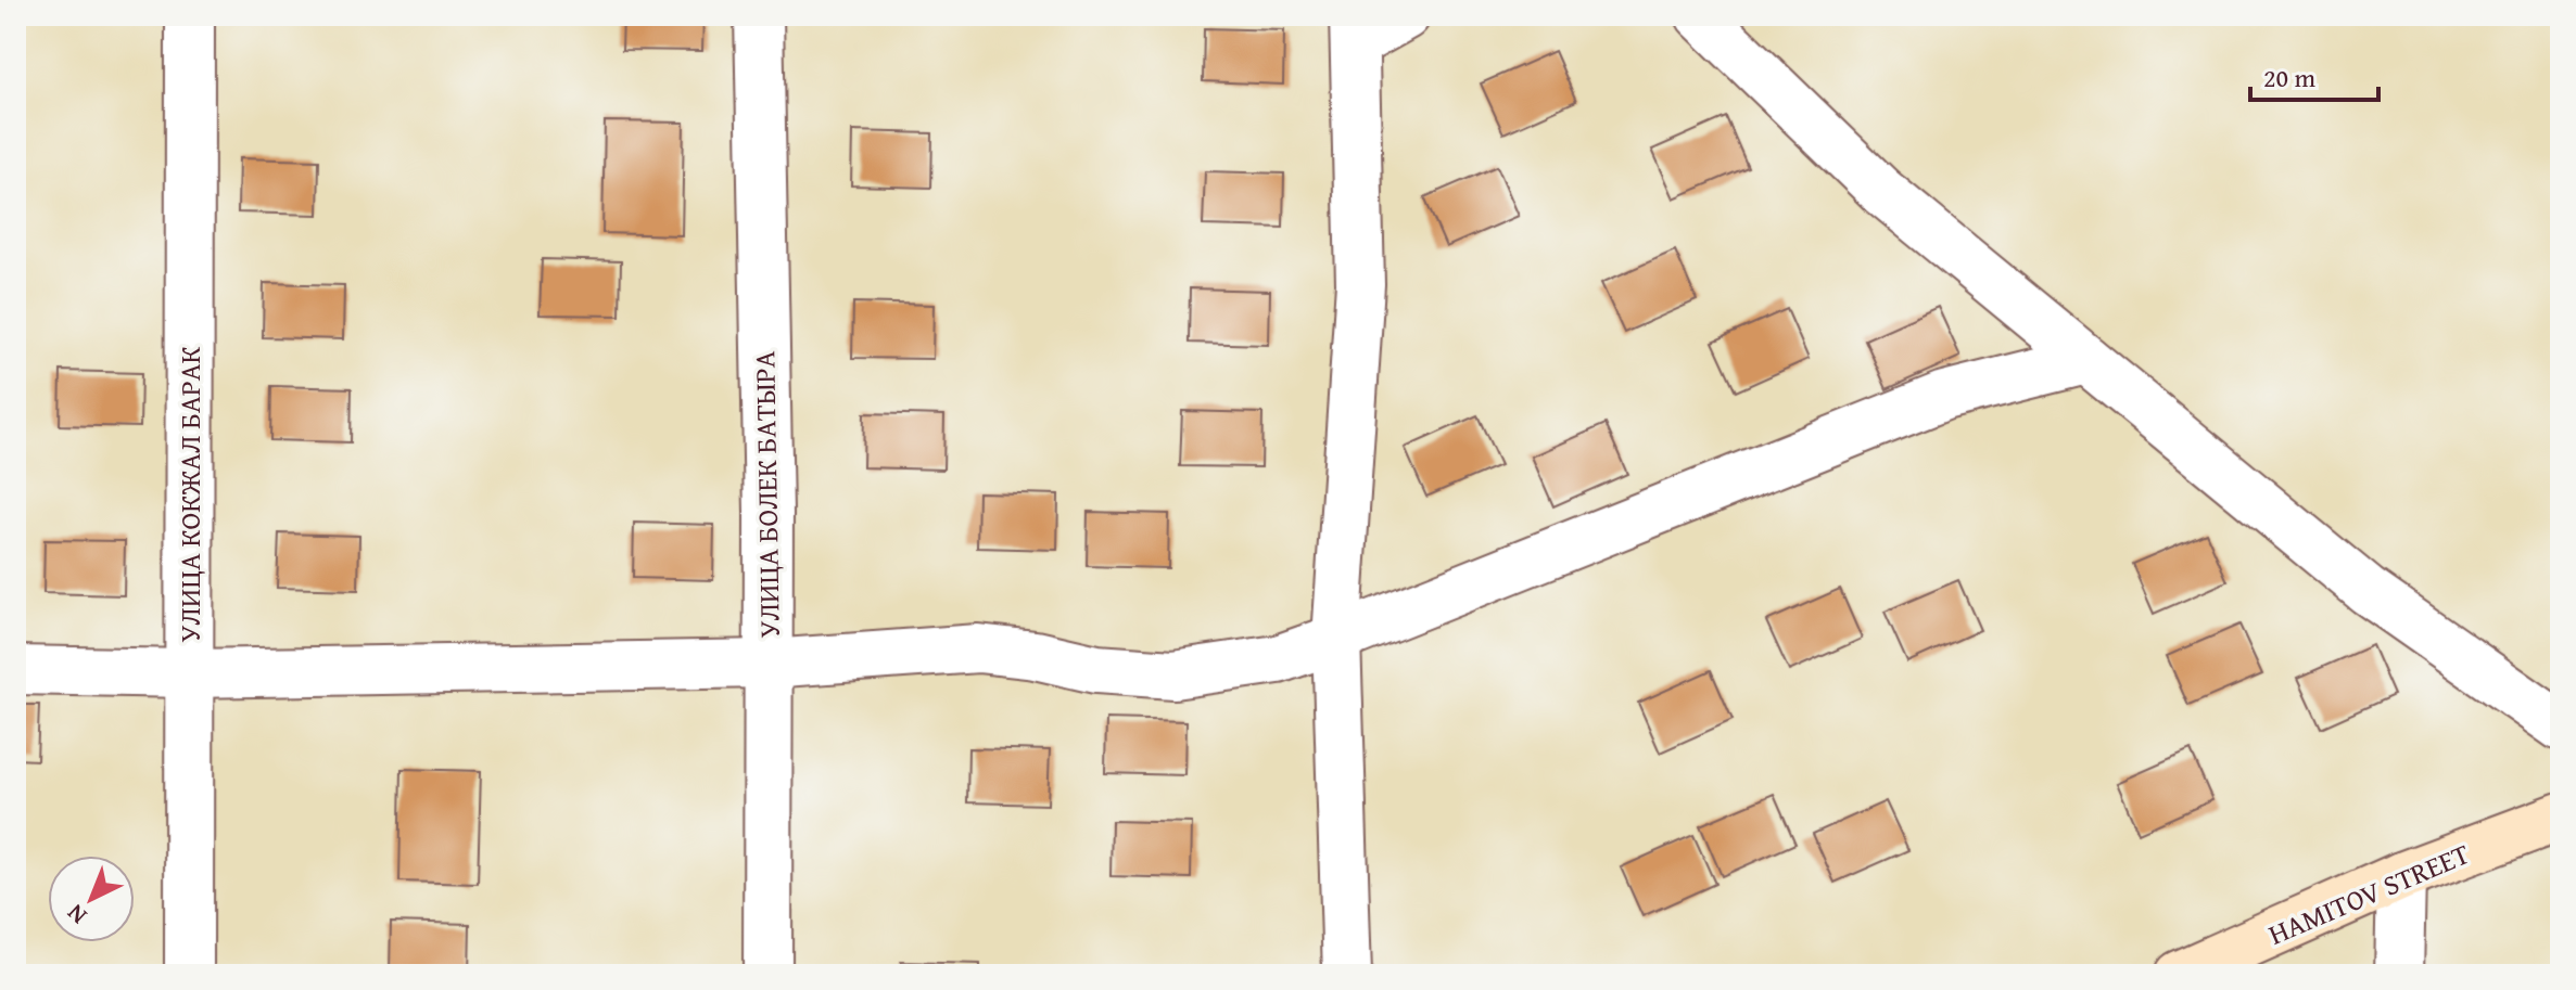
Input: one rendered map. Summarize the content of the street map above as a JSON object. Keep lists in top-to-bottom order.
{
  "streets": {
    "street": ["УЛИЦА КОКЖАЛ БАРАК", "УЛИЦА БОЛЕК БАТЫРА", "HAMITOV STREET"]
  },
  "scale_bar": "20 m",
  "north": "bottom left"
}
